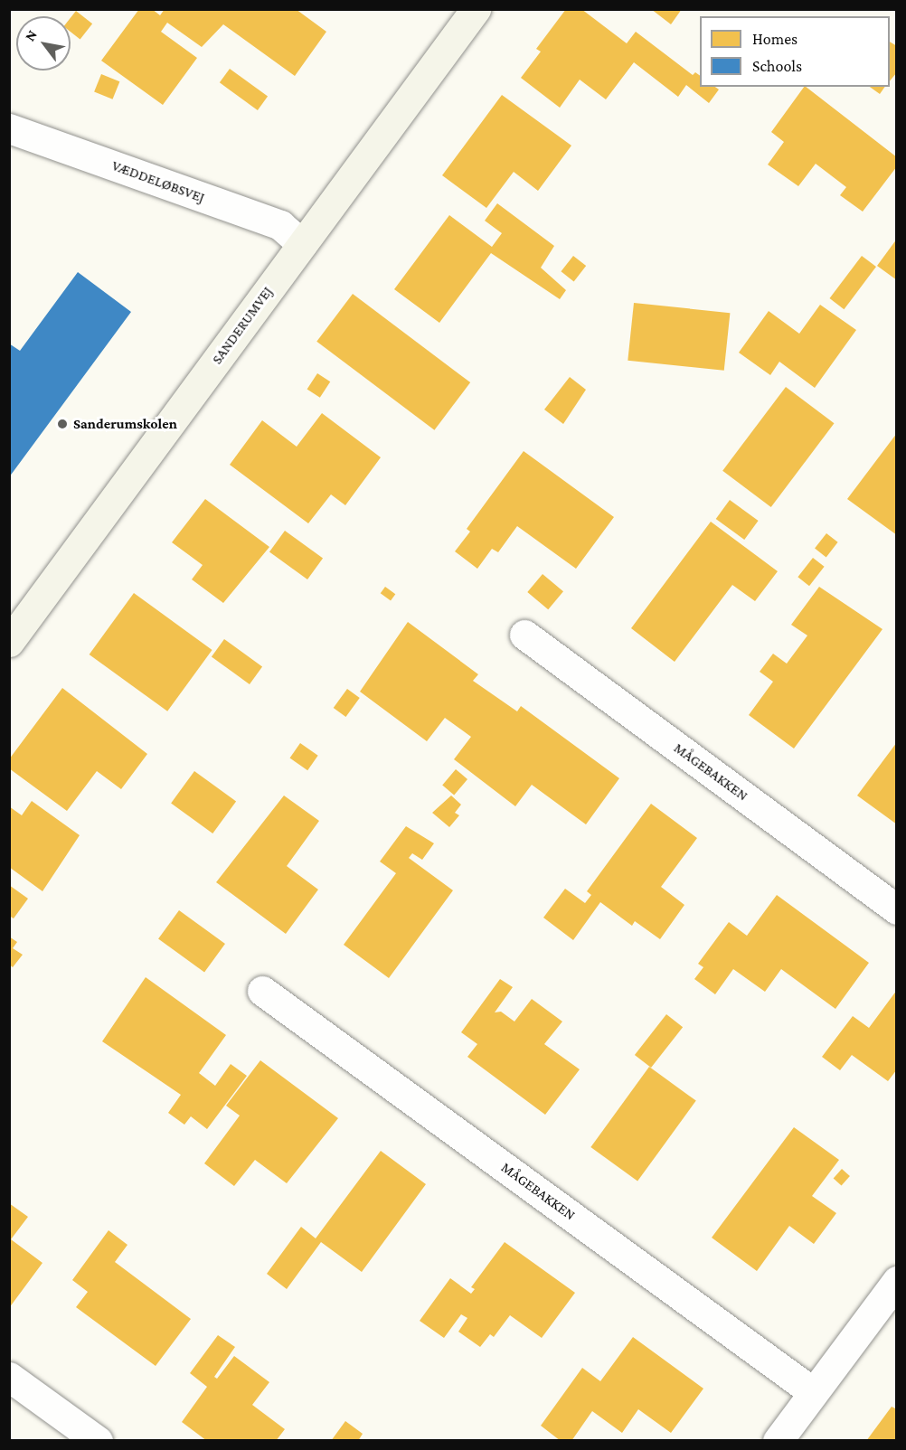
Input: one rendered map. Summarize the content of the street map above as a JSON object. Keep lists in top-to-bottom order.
{
  "streets": {
    "street": ["VÆDDELØBSVEJ", "SANDERUMVEJ", "MÅGEBAKKEN"]
  },
  "crossings": [
    ["VÆDDELØBSVEJ", "SANDERUMVEJ"]
  ],
  "places": ["Sanderumskolen"],
  "legend": ["Homes", "Schools"],
  "north": "top left"
}
